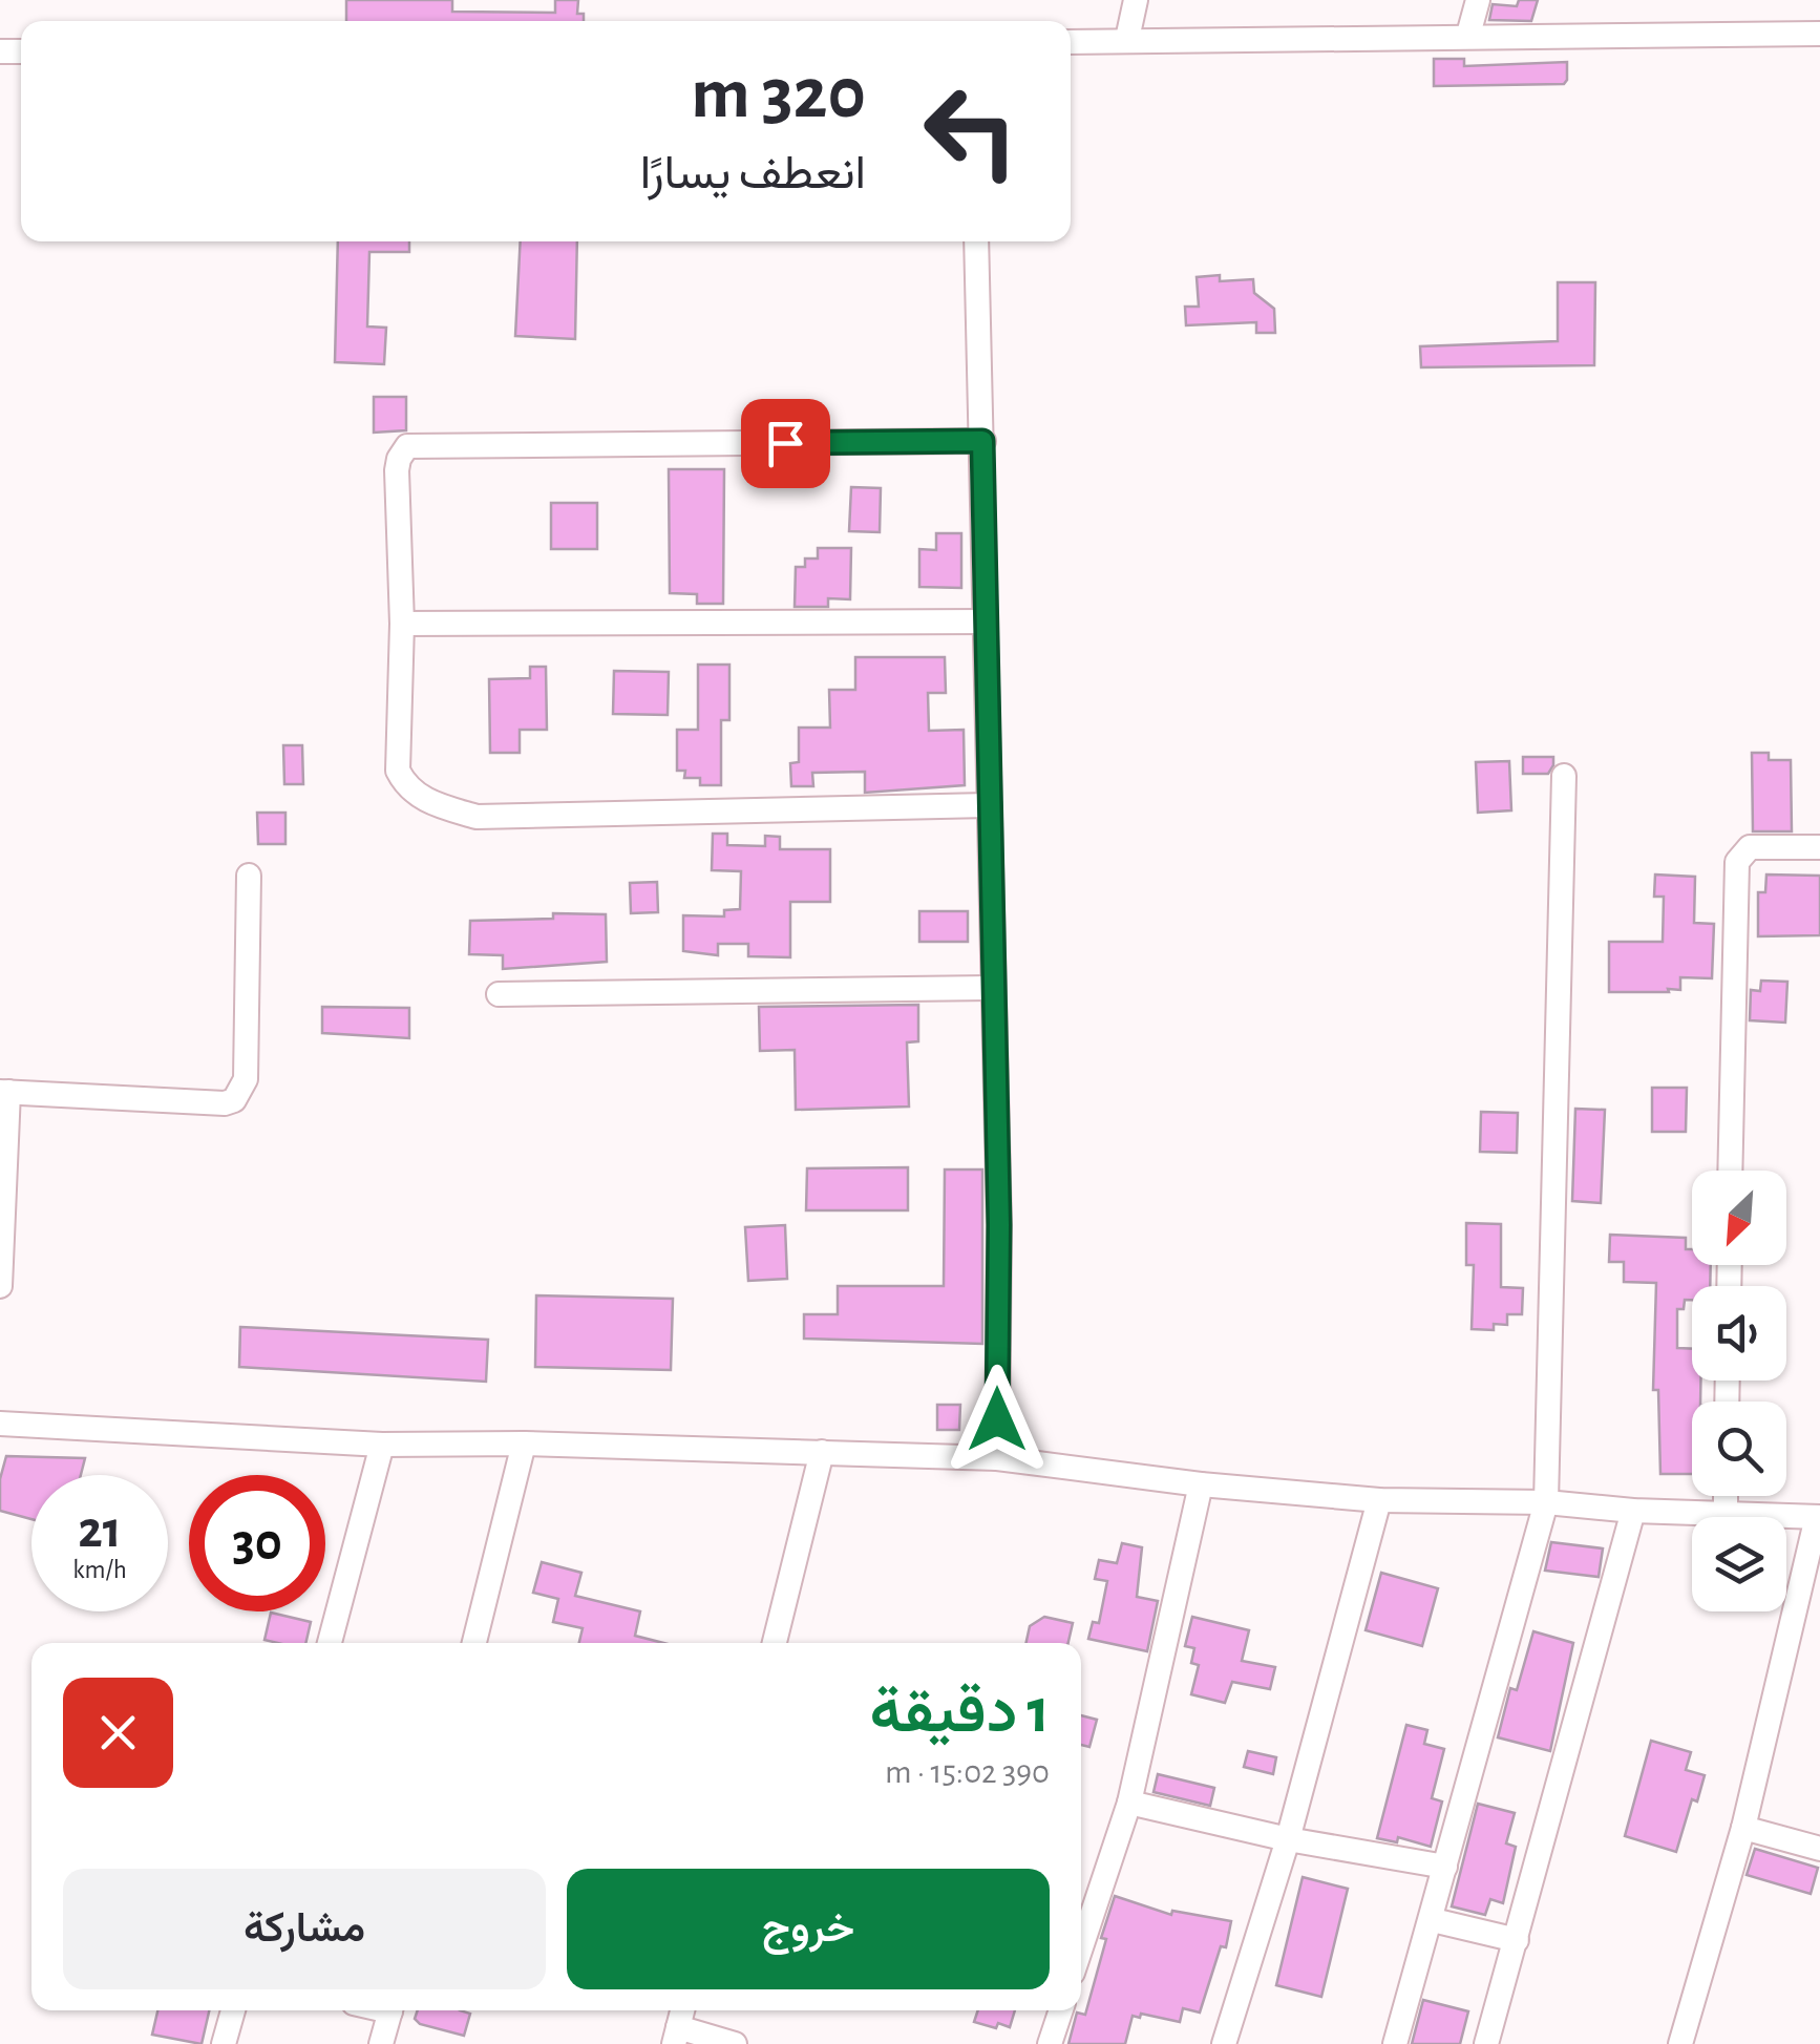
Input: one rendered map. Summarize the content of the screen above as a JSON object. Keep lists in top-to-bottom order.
{
  "north": "bottom left",
  "page": {
    "turn": ["320 m", "انعطف يسارًا"],
    "speed": "21 km/h",
    "limit": "30",
    "heading": ["1 دقيقة", "390 m · 15:02"],
    "buttons": ["خروج", "مشاركة"]
  }
}
